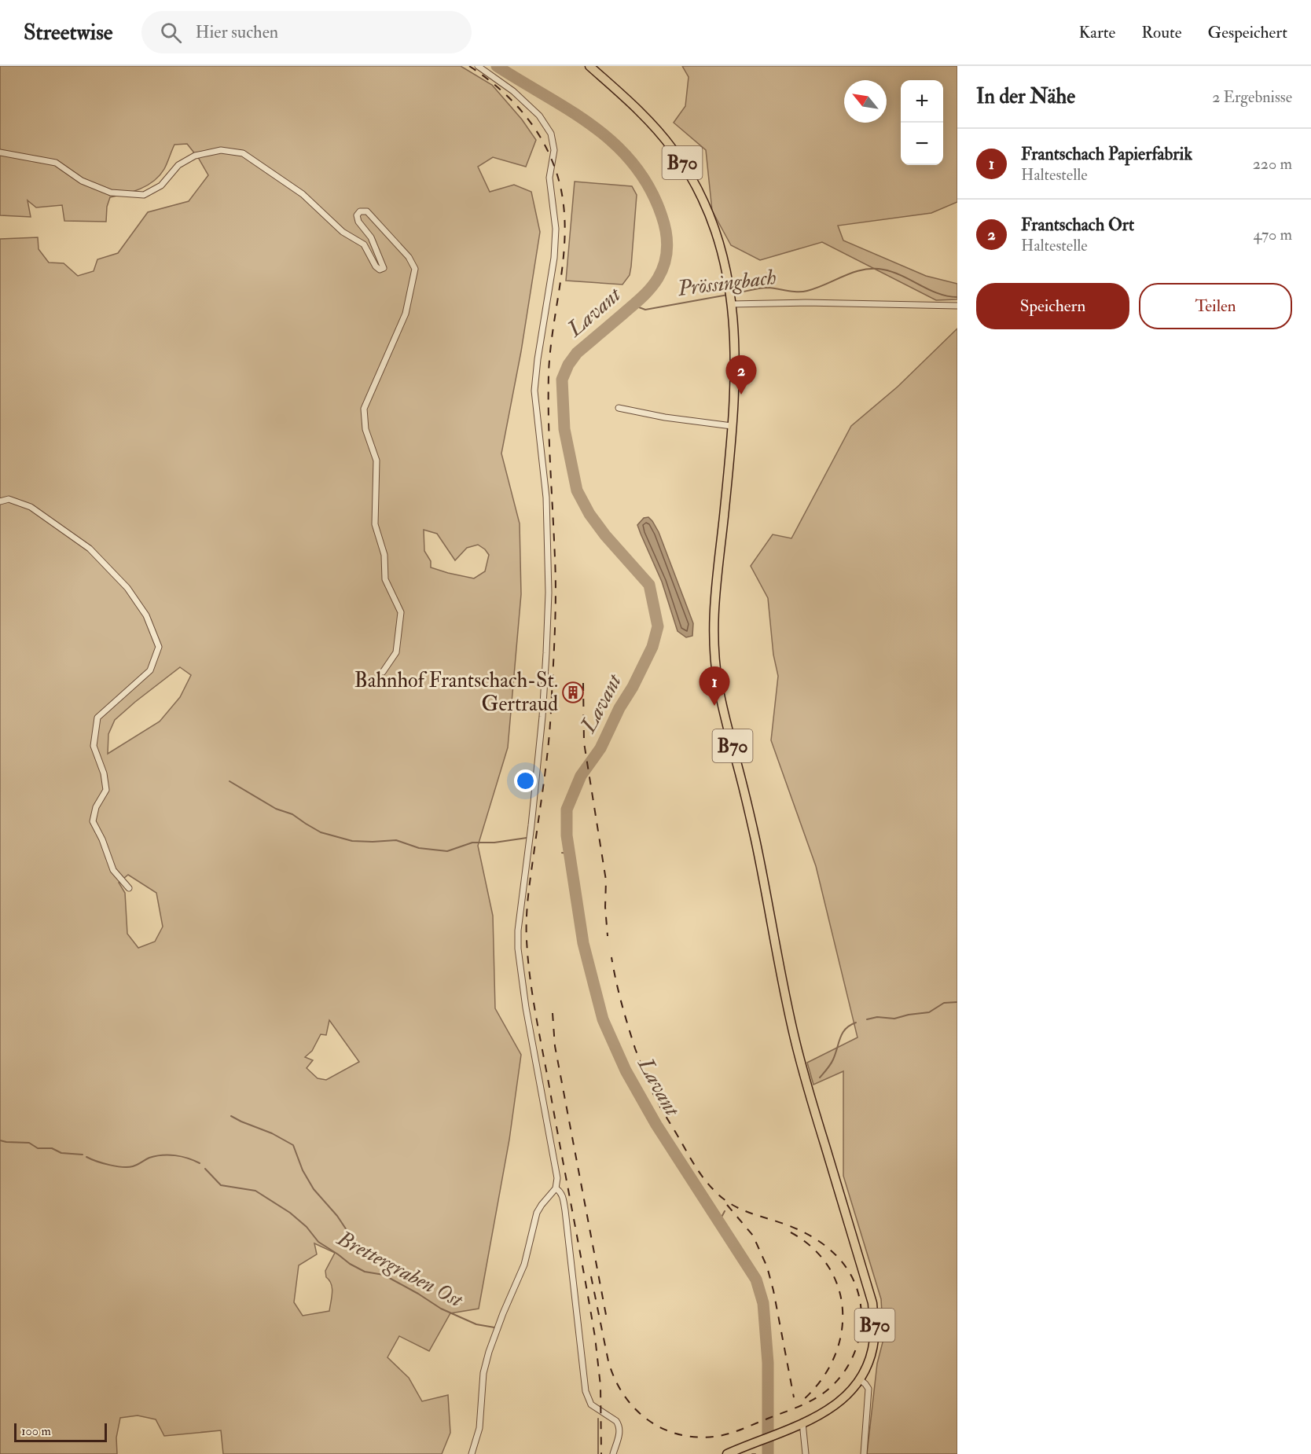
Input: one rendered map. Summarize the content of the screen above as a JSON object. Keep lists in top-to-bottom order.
{
  "streets": {
    "main road": ["B70"]
  },
  "water": ["Prössingbach", "Lavant", "Brettergraben Ost"],
  "places": {
    "building": ["Bahnhof Frantschach-St. Gertraud"]
  },
  "scale_bar": "100 m",
  "north": "top left",
  "page": {
    "header": "Streetwise",
    "search": "Hier suchen",
    "nav": ["Karte", "Route", "Gespeichert"],
    "heading": ["In der Nähe", "2 Ergebnisse"],
    "map_buttons": ["+", "−"],
    "list": [
      {
        "mark": "1",
        "name": "Frantschach Papierfabrik",
        "note": "Haltestelle",
        "value": "220 m"
      },
      {
        "mark": "2",
        "name": "Frantschach Ort",
        "note": "Haltestelle",
        "value": "470 m"
      }
    ],
    "buttons": ["Speichern", "Teilen"],
    "pins": ["2", "1"],
    "scale": "100 m"
  }
}
